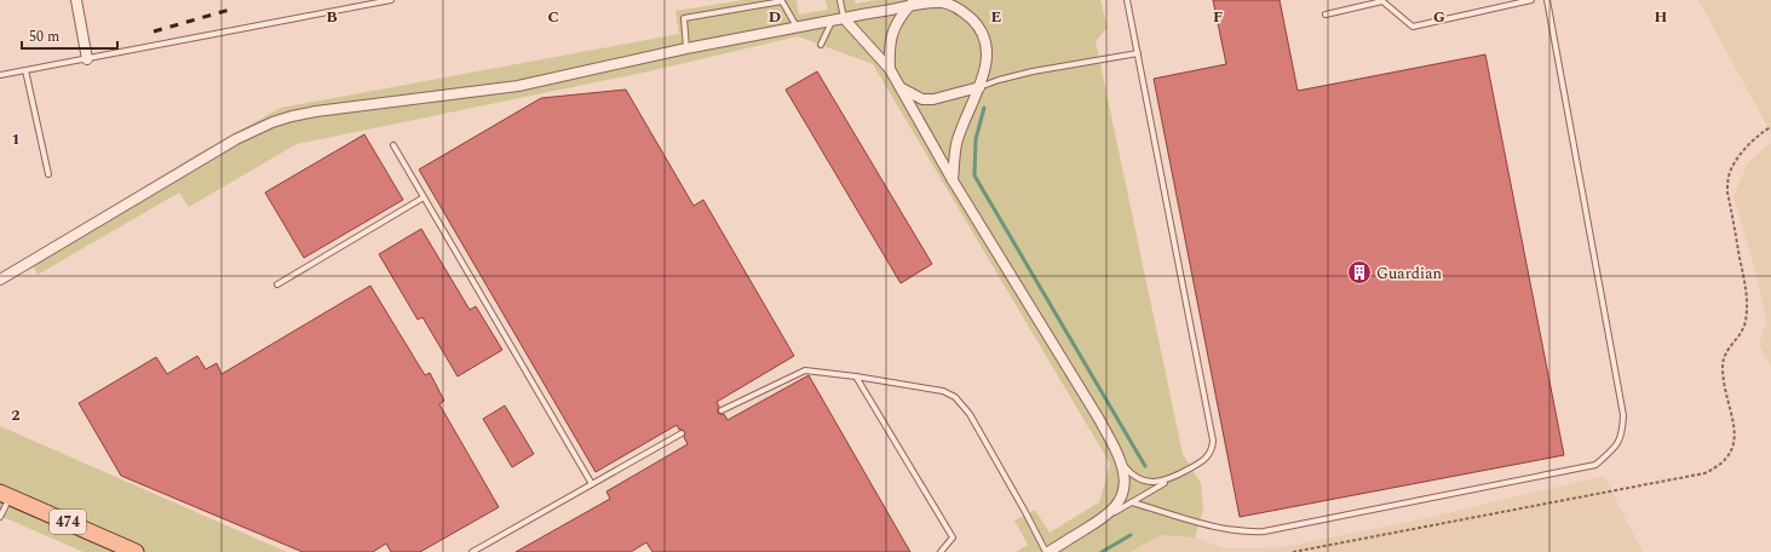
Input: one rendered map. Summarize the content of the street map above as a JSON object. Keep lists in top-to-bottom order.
{
  "streets": {
    "main road": ["474"]
  },
  "places": {
    "building": ["Guardian"]
  },
  "scale_bar": "50 m",
  "grid": {
    "columns": [
      "B",
      "C",
      "D",
      "E",
      "F",
      "G",
      "H"
    ],
    "rows": ["1", "2"]
  }
}
